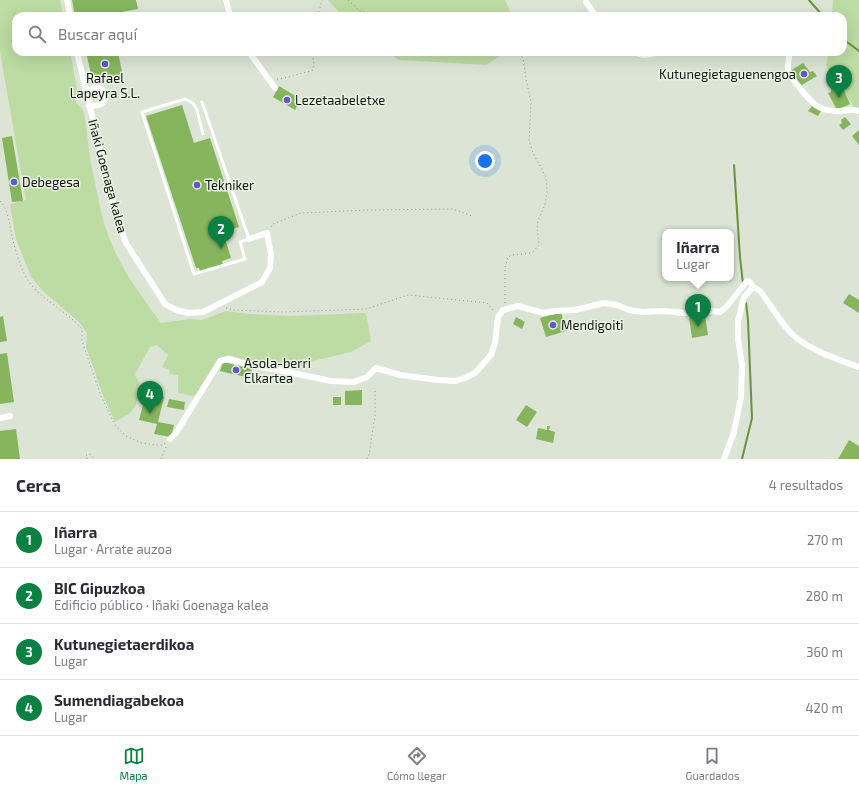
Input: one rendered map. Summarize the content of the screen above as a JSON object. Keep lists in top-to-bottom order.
{
  "streets": {
    "street": ["Iñaki Goenaga kalea"]
  },
  "places": [
    "Rafael Lapeyra S.L.",
    "Kutunegietaguenengoa",
    "Lezetaabeletxe",
    "Debegesa",
    "Tekniker",
    "Mendigoiti",
    "Asola-berri Elkartea"
  ],
  "page": {
    "search": "Buscar aquí",
    "pins": [
      "3",
      "2",
      "1",
      "4"
    ],
    "popup": ["Iñarra", "Lugar"],
    "heading": ["Cerca", "4 resultados"],
    "list": [
      {
        "mark": "1",
        "name": "Iñarra",
        "note": "Lugar · Arrate auzoa",
        "value": "270 m"
      },
      {
        "mark": "2",
        "name": "BIC Gipuzkoa",
        "note": "Edificio público · Iñaki Goenaga kalea",
        "value": "280 m"
      },
      {
        "mark": "3",
        "name": "Kutunegietaerdikoa",
        "note": "Lugar",
        "value": "360 m"
      },
      {
        "mark": "4",
        "name": "Sumendiagabekoa",
        "note": "Lugar",
        "value": "420 m"
      }
    ],
    "nav": ["Mapa", "Cómo llegar", "Guardados"]
  }
}
